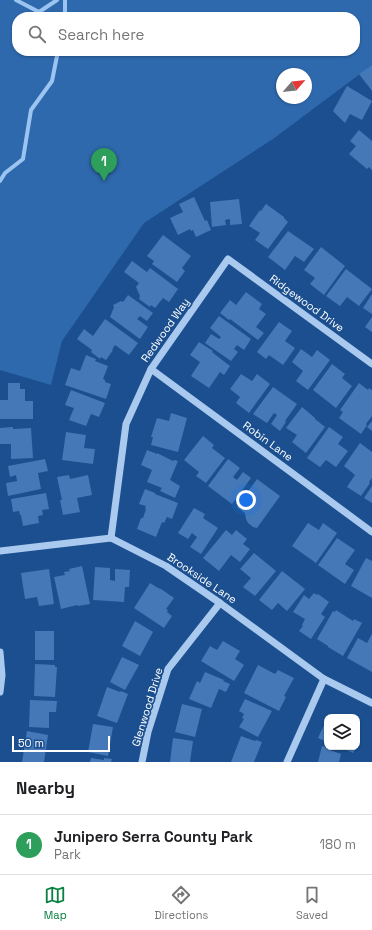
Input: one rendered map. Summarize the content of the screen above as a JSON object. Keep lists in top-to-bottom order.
{
  "streets": {
    "street": [
      "Ridgewood Drive",
      "Redwood Way",
      "Robin Lane",
      "Brookside Lane",
      "Glenwood Drive"
    ]
  },
  "crossings": [
    ["Ridgewood Drive", "Redwood Way"],
    ["Redwood Way", "Robin Lane"],
    ["Redwood Way", "Brookside Lane"],
    ["Brookside Lane", "Glenwood Drive"]
  ],
  "scale_bar": "50 m",
  "north": "top right",
  "page": {
    "search": "Search here",
    "pins": "1",
    "scale": "50 m",
    "heading": "Nearby",
    "list": [
      {
        "mark": "1",
        "name": "Junipero Serra County Park",
        "note": "Park",
        "value": "180 m"
      }
    ],
    "nav": ["Map", "Directions", "Saved"]
  }
}
